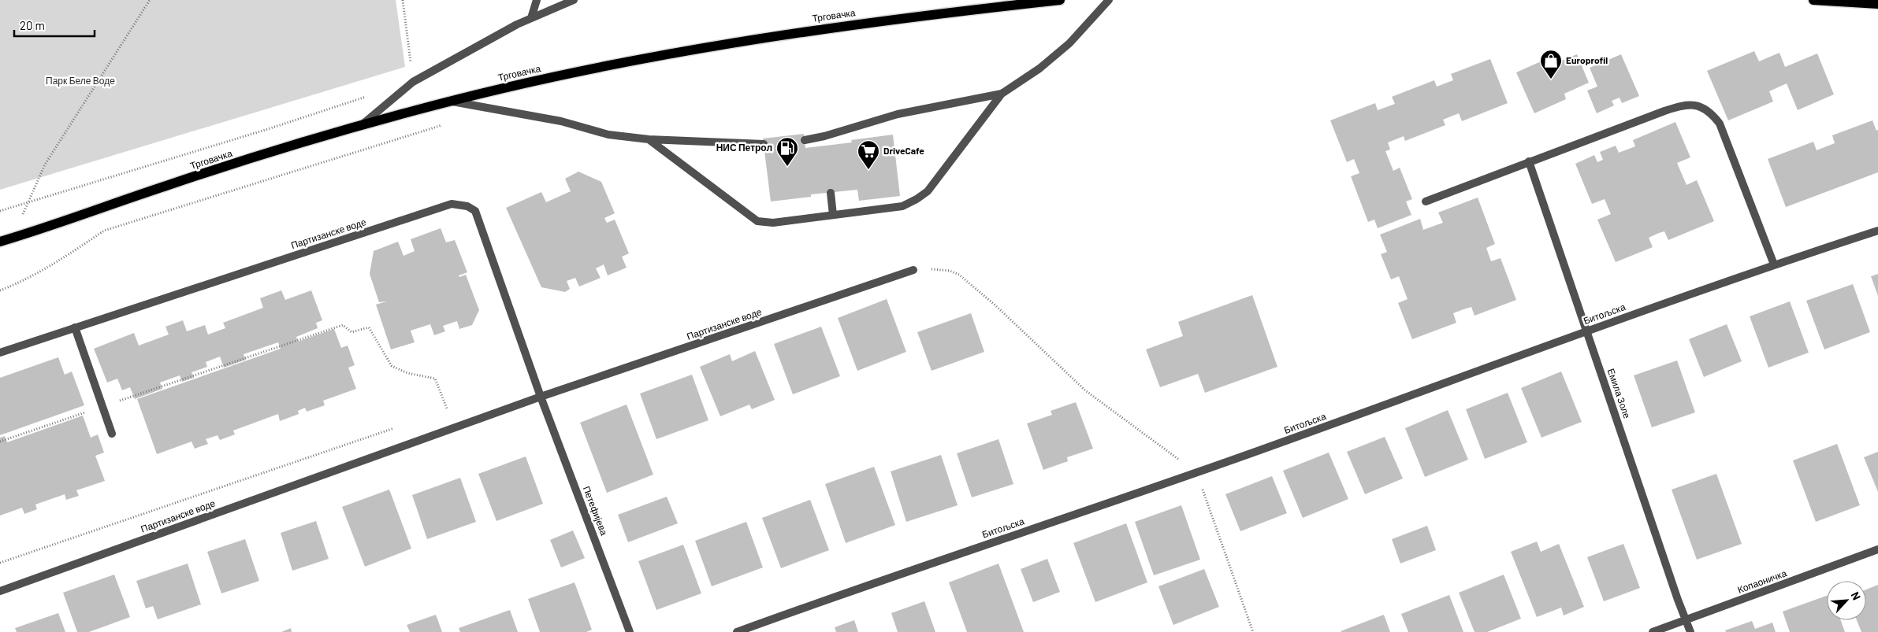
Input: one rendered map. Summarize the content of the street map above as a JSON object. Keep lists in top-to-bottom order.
{
  "streets": {
    "main road": ["Трговачка"],
    "street": [
      "Партизанске воде",
      "Битољска",
      "Емила Золе",
      "Петефијева",
      "Копаоничка"
    ]
  },
  "crossings": [
    ["Партизанске воде", "Петефијева"],
    ["Битољска", "Емила Золе"],
    ["Емила Золе", "Копаоничка"]
  ],
  "parks": ["Парк Беле Воде"],
  "places": {
    "shop": ["Europrofil"],
    "fuel station": ["НИС Петрол"],
    "supermarket": ["DriveCafe"]
  },
  "scale_bar": "20 m",
  "north": "top right"
}
